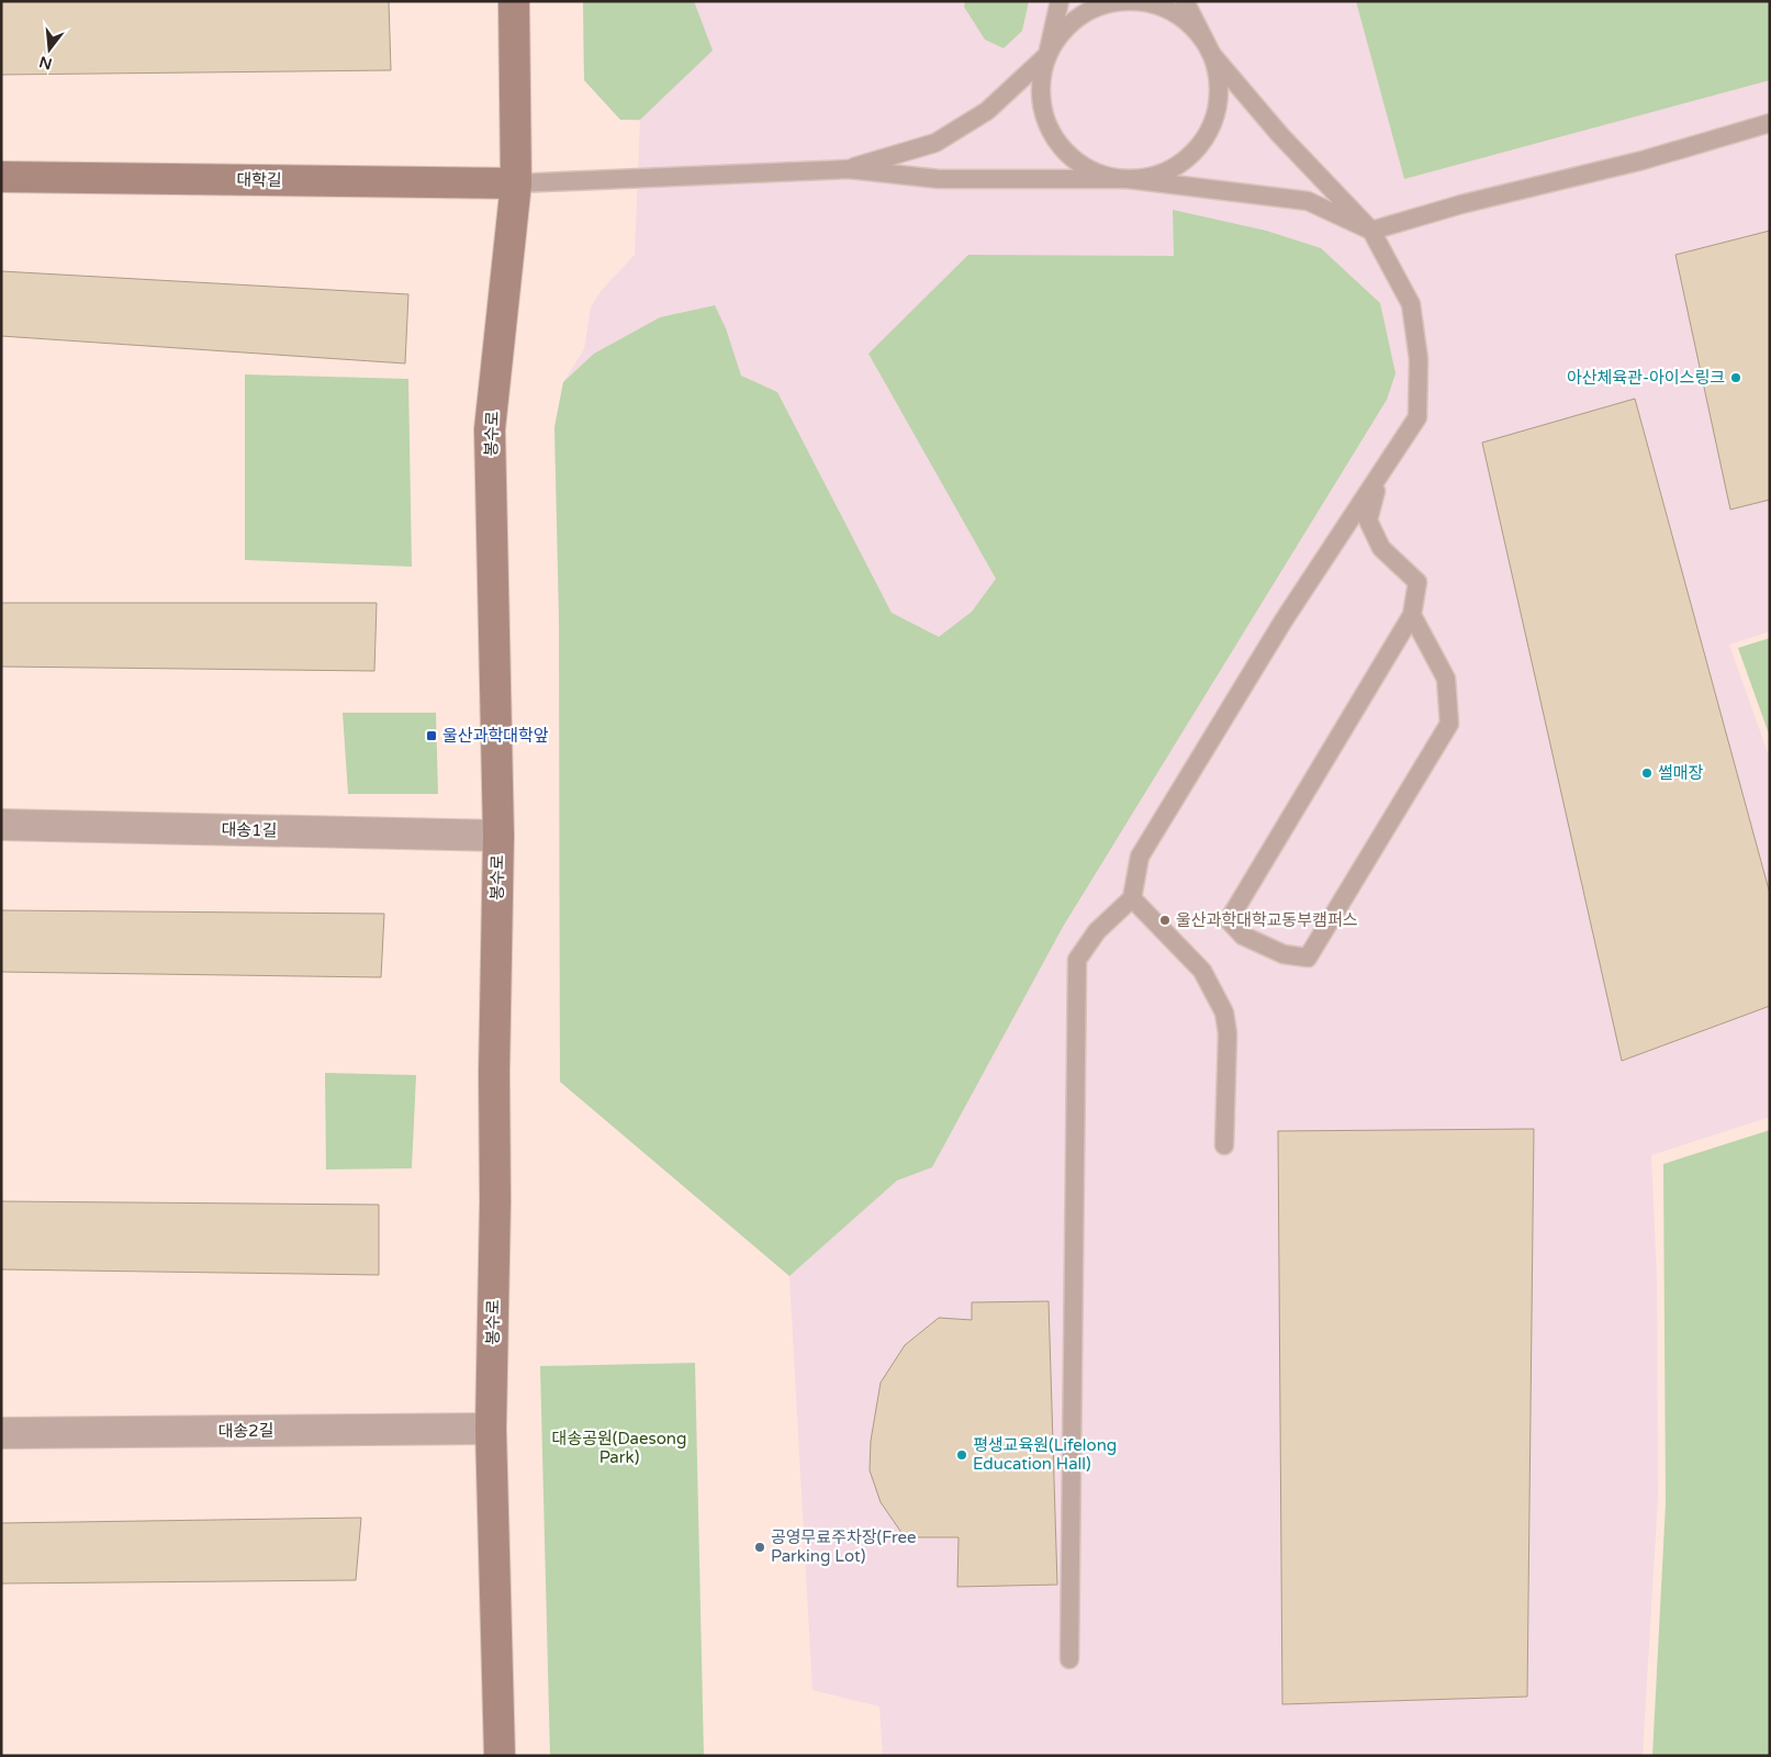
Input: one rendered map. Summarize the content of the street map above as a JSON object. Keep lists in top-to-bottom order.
{
  "streets": {
    "main road": ["대학길", "봉수로"],
    "street": ["대송1길", "대송2길"]
  },
  "crossings": [
    ["대학길", "봉수로"],
    ["봉수로", "대송1길"],
    ["봉수로", "대송2길"]
  ],
  "parks": ["대송공원(Daesong Park)"],
  "places": {
    "other": [
      "아산체육관-아이스링크",
      "썰매장",
      "울산과학대학교동부캠퍼스",
      "평생교육원(Lifelong Education Hall)",
      "공영무료주차장(Free Parking Lot)"
    ],
    "transit": ["울산과학대학앞"]
  },
  "north": "bottom"
}
